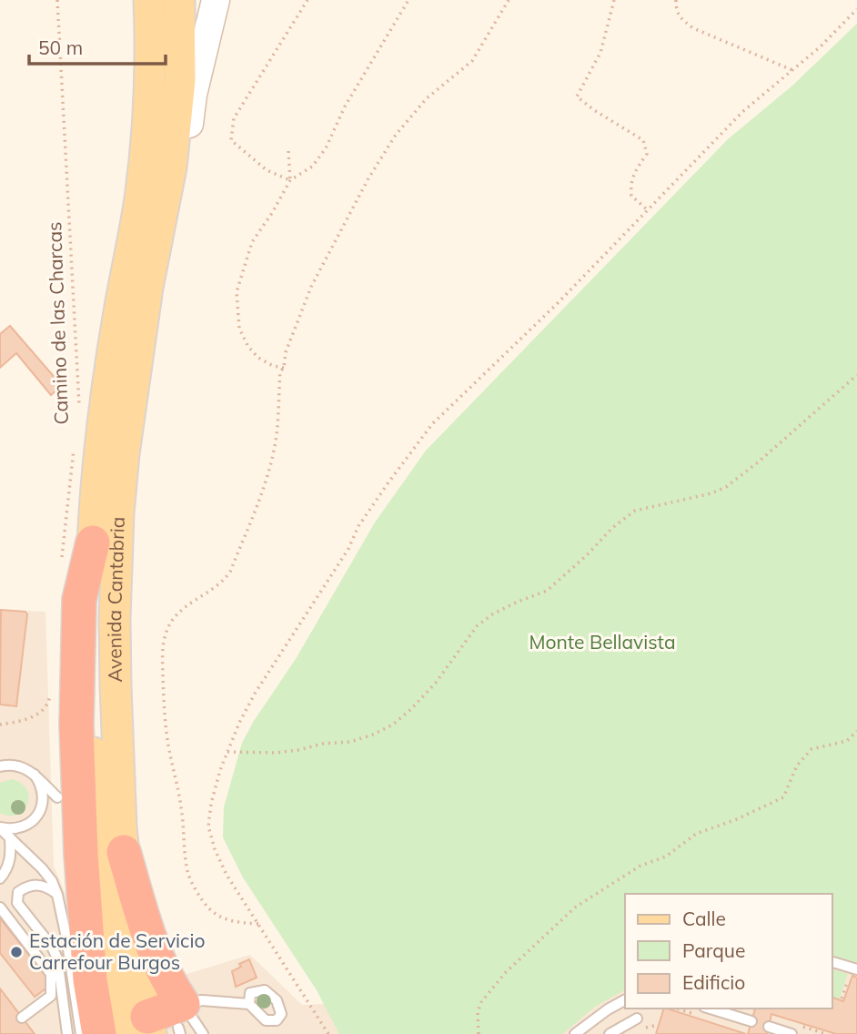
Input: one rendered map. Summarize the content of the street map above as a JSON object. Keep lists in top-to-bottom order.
{
  "streets": {
    "main road": ["Avenida Cantabria"],
    "path": ["Camino de las Charcas"]
  },
  "parks": ["Monte Bellavista"],
  "places": ["Estación de Servicio Carrefour Burgos"],
  "legend": ["Calle", "Parque", "Edificio"],
  "scale_bar": "50 m"
}
